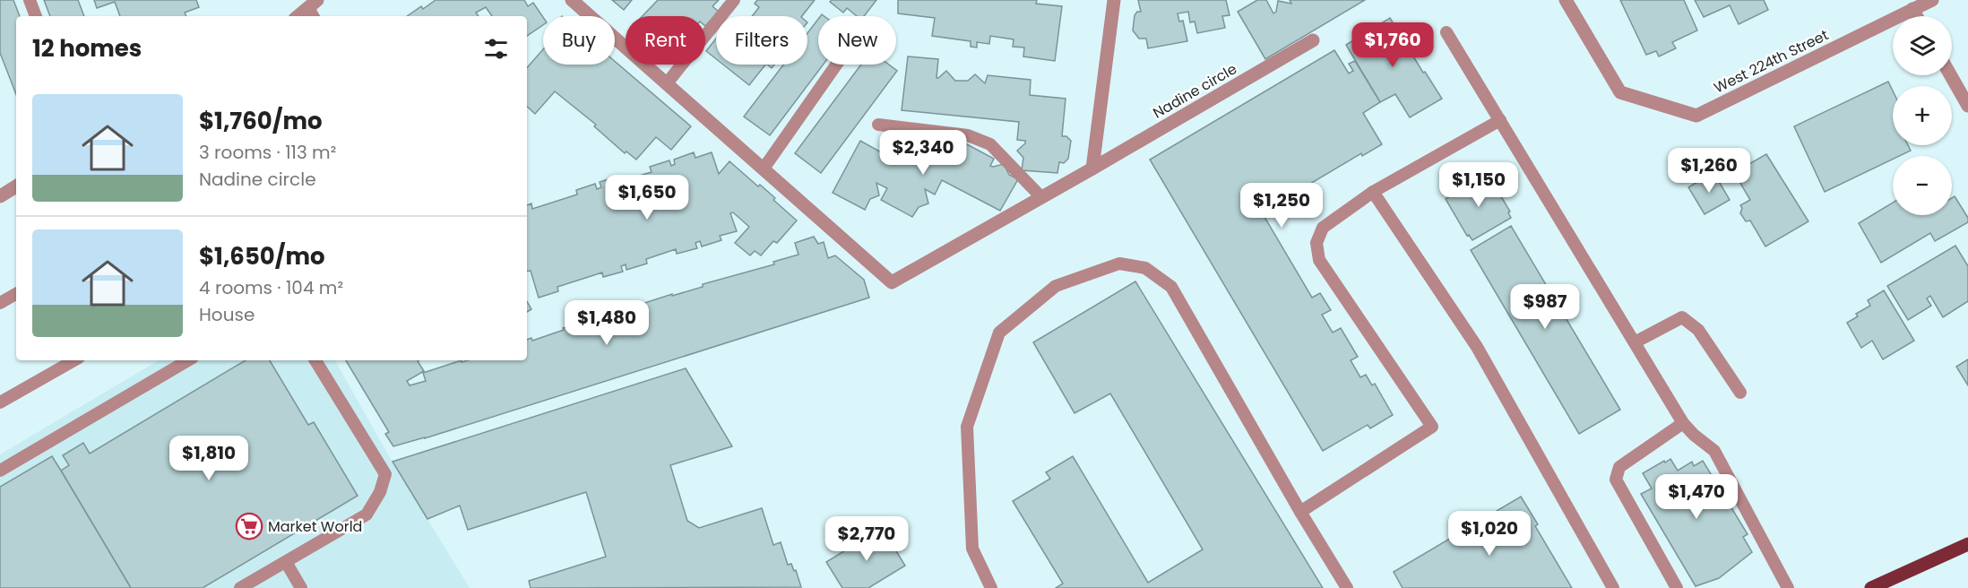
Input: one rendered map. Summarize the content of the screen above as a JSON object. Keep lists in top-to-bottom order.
{
  "streets": {
    "street": ["West 224th Street", "Nadine circle"]
  },
  "places": {
    "supermarket": ["Market World"]
  },
  "page": {
    "map_buttons": ["+", "−"],
    "chip": [
      "Buy",
      "Rent",
      "Filters",
      "New"
    ],
    "heading": "12 homes",
    "price": [
      "$1,760",
      "$2,340",
      "$1,260",
      "$1,150",
      "$1,650",
      "$1,250",
      "$987",
      "$1,480",
      "$1,810",
      "$1,470",
      "$1,020",
      "$2,770"
    ],
    "list": [
      {
        "name": "$1,760/mo",
        "note": "3 rooms · 113 m² · Nadine circle"
      },
      {
        "name": "$1,650/mo",
        "note": "4 rooms · 104 m² · House"
      }
    ]
  }
}
